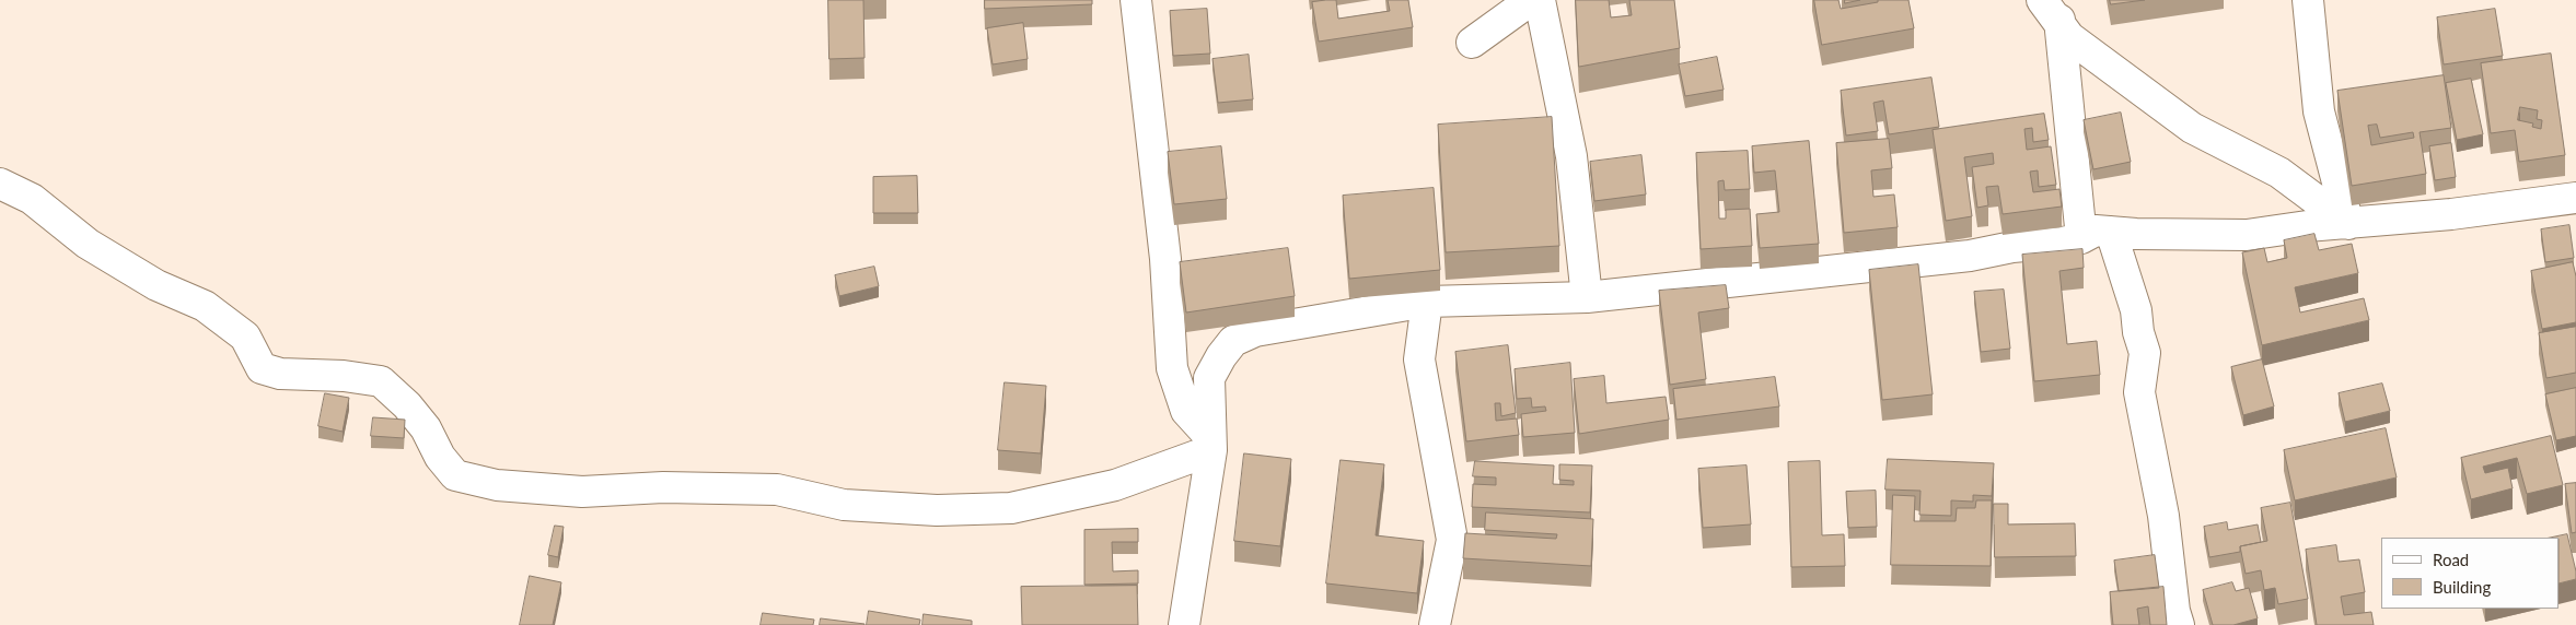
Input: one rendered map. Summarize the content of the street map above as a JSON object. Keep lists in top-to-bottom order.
{
  "legend": ["Road", "Building"]
}
